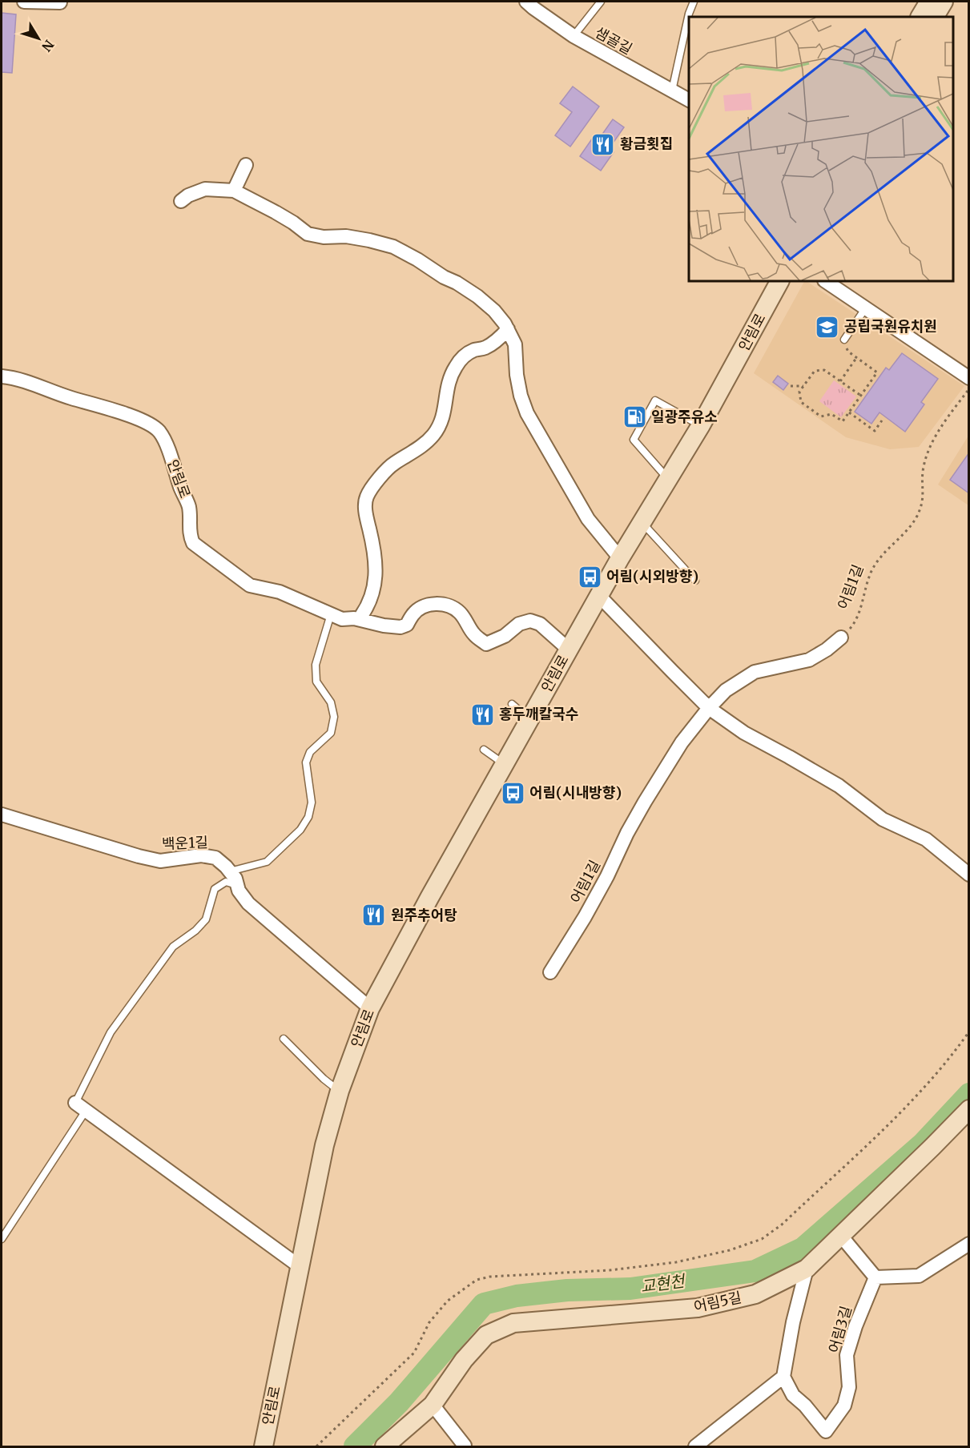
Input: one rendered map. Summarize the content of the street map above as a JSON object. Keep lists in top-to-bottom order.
{
  "streets": {
    "street": [
      "샘골길",
      "안림로",
      "어림1길",
      "백운1길",
      "어림5길",
      "어림3길"
    ]
  },
  "crossings": [
    ["안림로", "백운1길"]
  ],
  "water": ["교현천"],
  "places": {
    "restaurant": ["황금횟집", "홍두깨칼국수", "원주추어탕"],
    "school or university": ["공립국원유치원"],
    "fuel station": ["일광주유소"],
    "bus stop": ["어림(시외방향)", "어림(시내방향)"]
  },
  "north": "bottom right"
}
